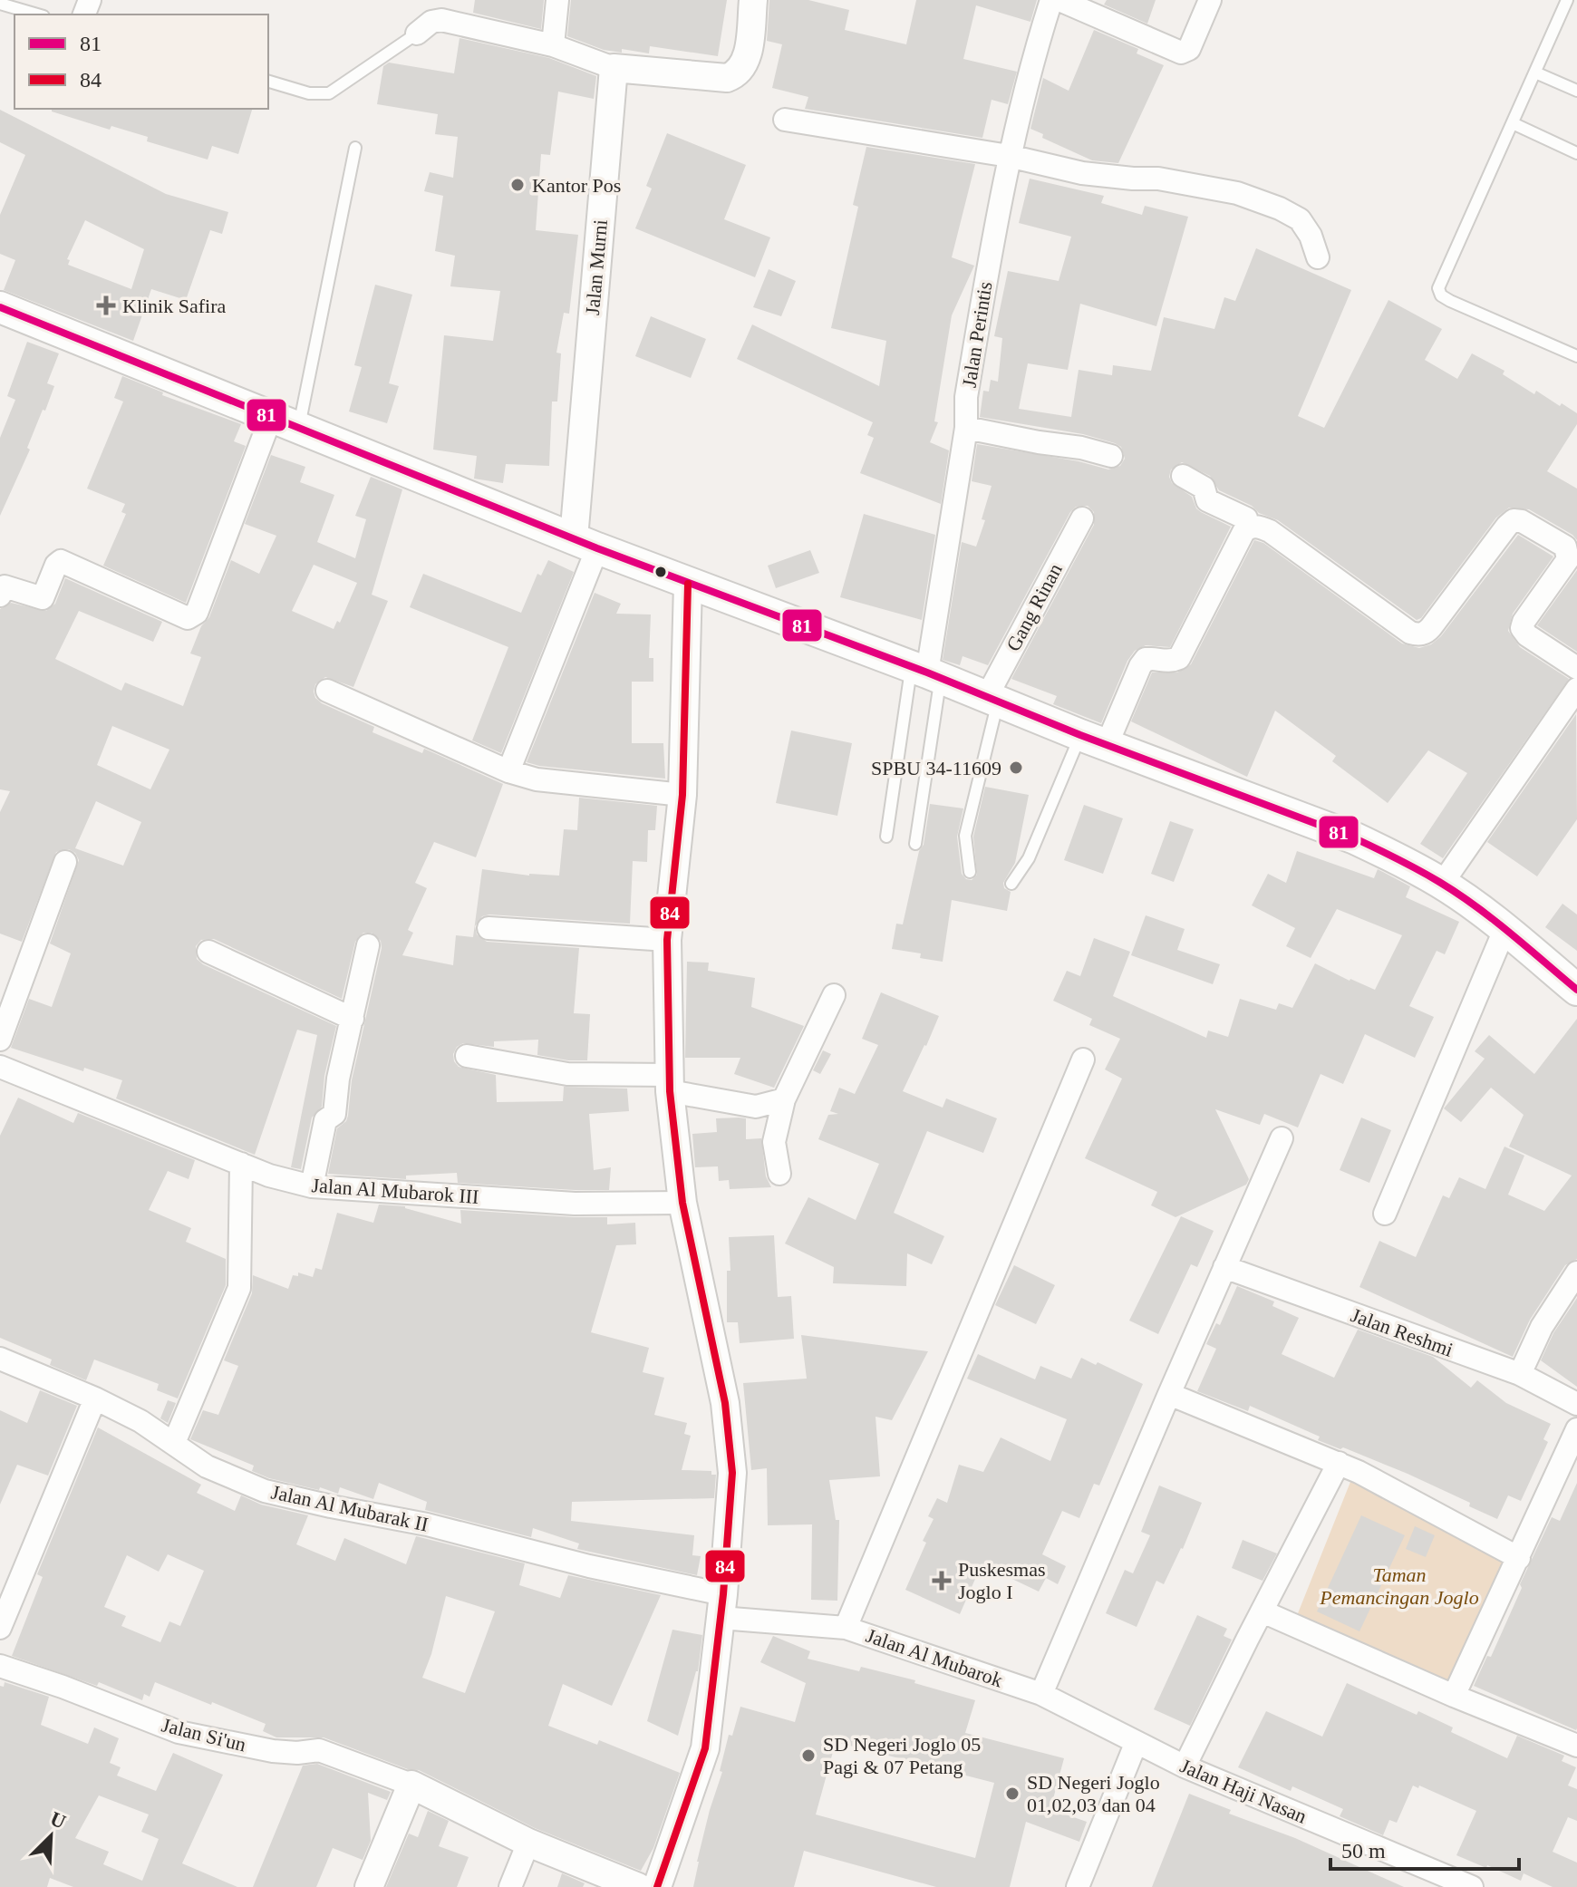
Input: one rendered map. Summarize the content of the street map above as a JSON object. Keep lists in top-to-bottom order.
{
  "streets": {
    "street": [
      "Jalan Murni",
      "Jalan Perintis",
      "Gang Rinan",
      "Jalan Al Mubarok III",
      "Jalan Reshmi",
      "Jalan Al Mubarak II",
      "Jalan Al Mubarok",
      "Jalan Si'un",
      "Jalan Haji Nasan"
    ]
  },
  "crossings": [
    ["Jalan Al Mubarak II", "Jalan Al Mubarok"],
    ["Jalan Al Mubarok", "Jalan Haji Nasan"]
  ],
  "parks": ["Taman Pemancingan Joglo"],
  "places": {
    "other": [
      "Kantor Pos",
      "SPBU 34-11609",
      "SD Negeri Joglo 05 Pagi & 07 Petang",
      "SD Negeri Joglo 01,02,03 dan 04"
    ],
    "health": ["Klinik Safira", "Puskesmas Joglo I"]
  },
  "lines": ["transit line 81", "transit line 84"],
  "legend": ["81", "84"],
  "scale_bar": "50 m",
  "north": "top right"
}
